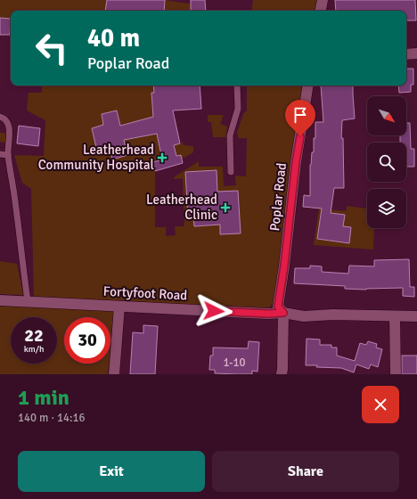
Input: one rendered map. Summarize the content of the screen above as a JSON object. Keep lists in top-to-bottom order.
{
  "streets": {
    "street": ["Poplar Road", "Fortyfoot Road"]
  },
  "crossings": [
    ["Poplar Road", "Fortyfoot Road"]
  ],
  "places": {
    "health": ["Leatherhead Community Hospital", "Leatherhead Clinic"]
  },
  "house_numbers": ["1-10"],
  "north": "bottom right",
  "page": {
    "turn": ["40 m", "Poplar Road"],
    "speed": "22 km/h",
    "limit": "30",
    "heading": ["1 min", "140 m · 14:16"],
    "buttons": ["Exit", "Share"]
  }
}
